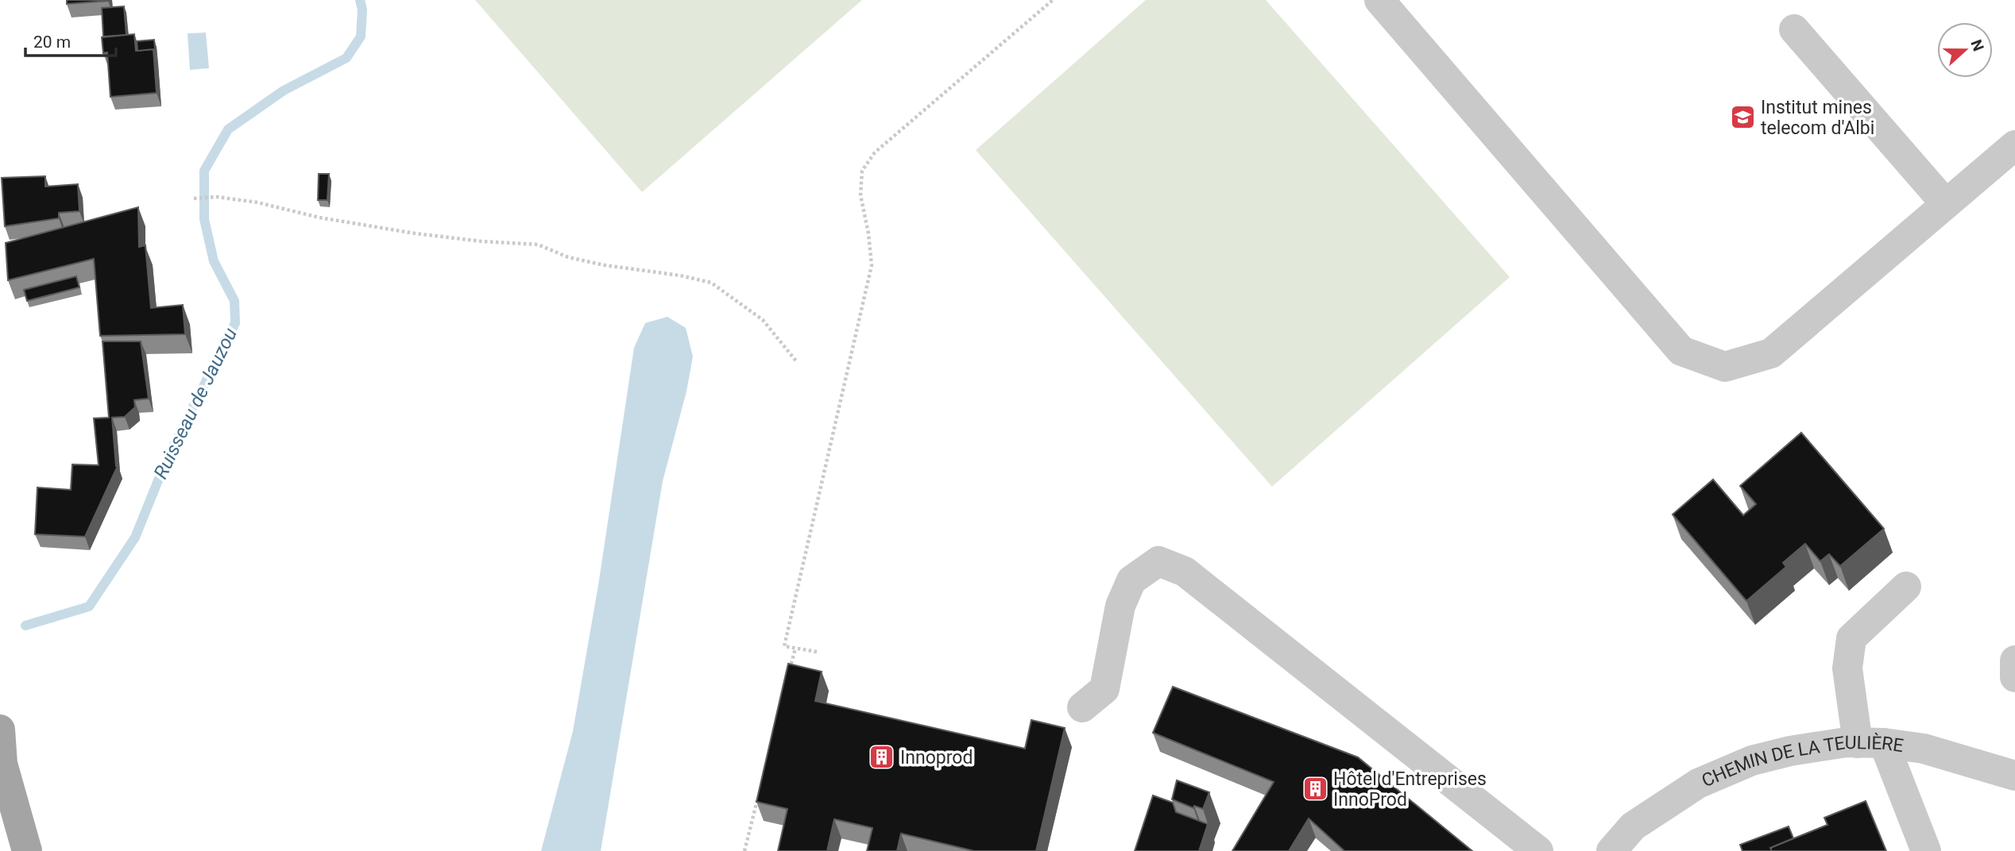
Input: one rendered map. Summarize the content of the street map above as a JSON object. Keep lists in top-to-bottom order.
{
  "streets": {
    "street": ["CHEMIN DE LA TEULIÈRE"]
  },
  "water": ["Ruisseau de Jauzou"],
  "places": {
    "school or university": ["Institut mines telecom d'Albi"],
    "building": ["Innoprod", "Hôtel d'Entreprises InnoProd"]
  },
  "scale_bar": "20 m",
  "north": "right"
}
